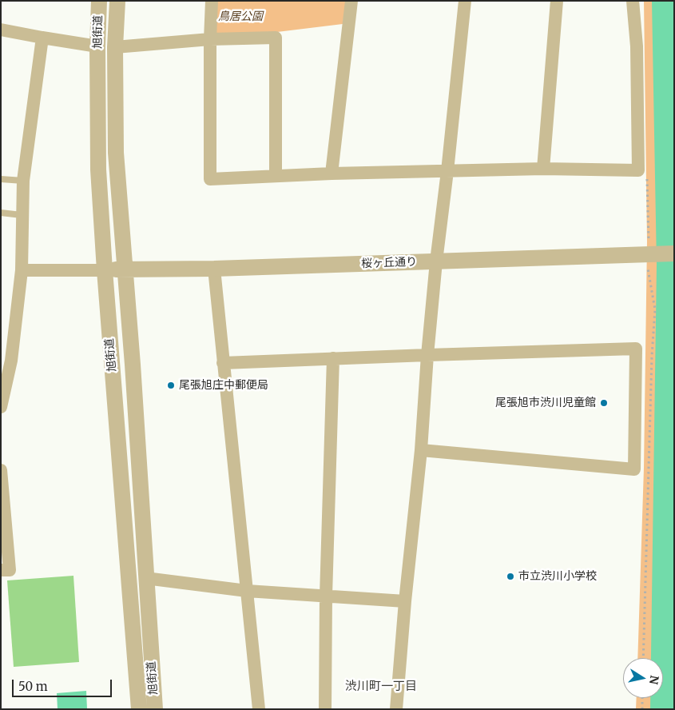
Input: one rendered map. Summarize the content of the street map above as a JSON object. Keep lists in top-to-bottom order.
{
  "streets": {
    "street": ["旭街道", "桜ヶ丘通り"]
  },
  "crossings": [
    ["旭街道", "桜ヶ丘通り"]
  ],
  "districts": ["渋川町一丁目"],
  "parks": ["鳥居公園"],
  "places": ["尾張旭庄中郵便局", "尾張旭市渋川児童館", "市立渋川小学校"],
  "scale_bar": "50 m",
  "north": "right"
}
